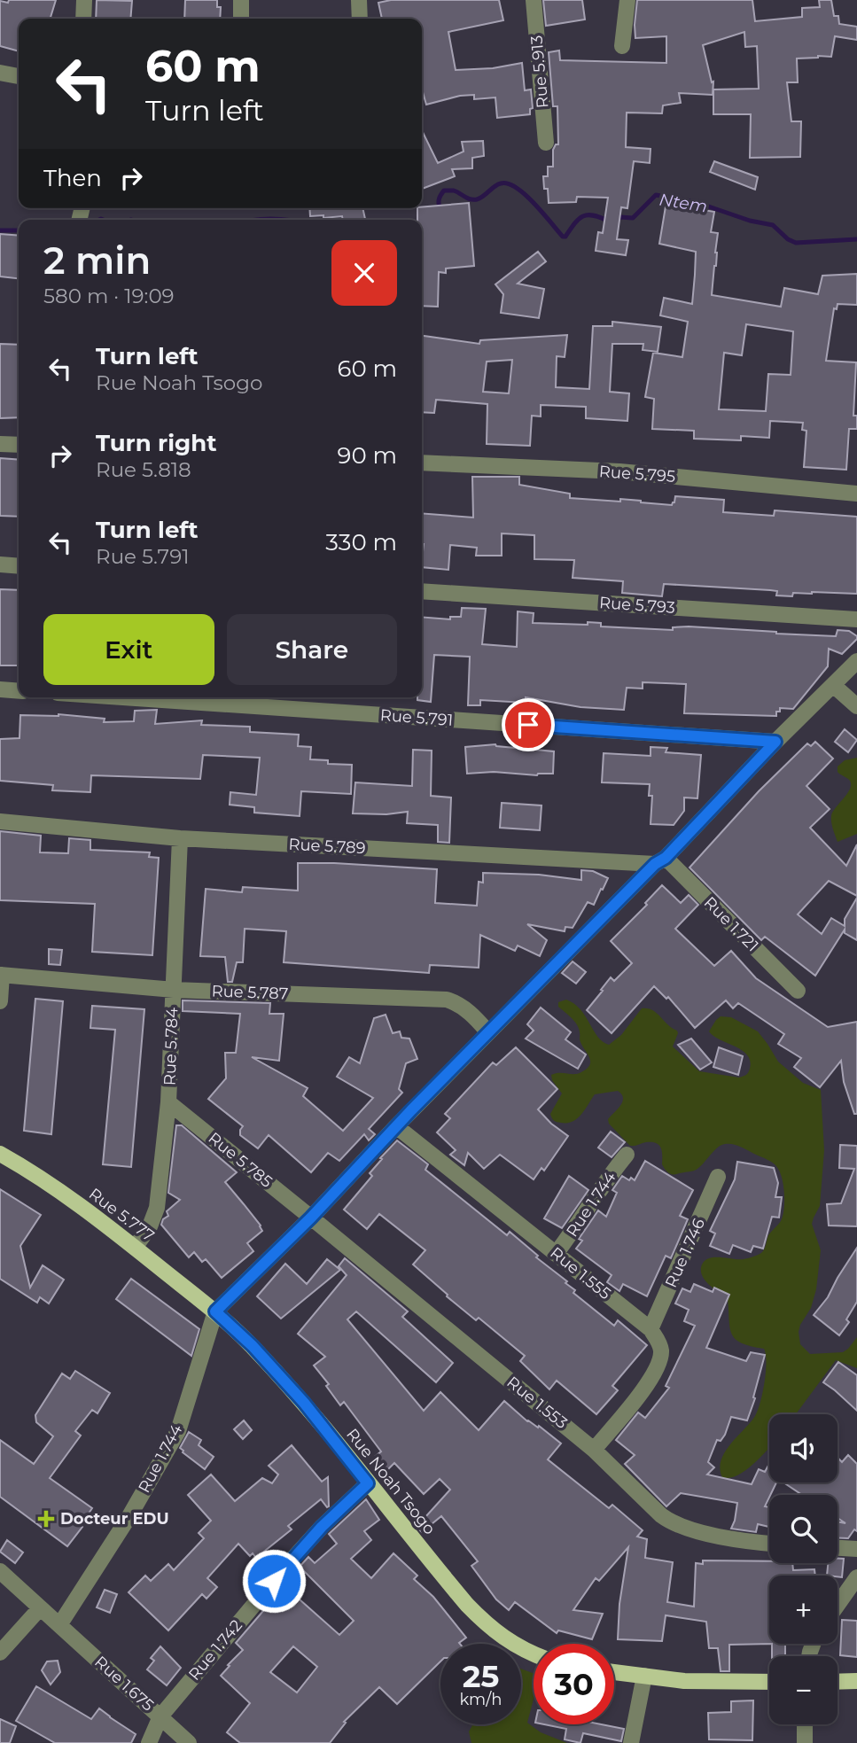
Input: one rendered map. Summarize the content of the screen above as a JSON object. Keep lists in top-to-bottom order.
{
  "streets": {
    "main road": ["Rue 5.777", "Rue Noah Tsogo"],
    "street": [
      "Rue 5.913",
      "Rue 5.795",
      "Rue 5.793",
      "Rue 5.791",
      "Rue 5.789",
      "Rue 1.721",
      "Rue 5.787",
      "Rue 5.784",
      "Rue 5.785",
      "Rue 1.744",
      "Rue 1.746",
      "Rue 1.555",
      "Rue 1.553",
      "Rue 1.742",
      "Rue 1.675"
    ]
  },
  "crossings": [
    ["Rue 5.789", "Rue 1.721"],
    ["Rue 5.789", "Rue 5.784"],
    ["Rue 5.787", "Rue 5.784"],
    ["Rue 5.784", "Rue 5.785"],
    ["Rue 5.784", "Rue 5.777"],
    ["Rue 5.785", "Rue 1.553"],
    ["Rue 1.744", "Rue 5.777"],
    ["Rue 1.744", "Rue 1.555"],
    ["Rue 1.744", "Rue Noah Tsogo"],
    ["Rue 1.744", "Rue 1.675"],
    ["Rue 5.777", "Rue Noah Tsogo"],
    ["Rue 1.746", "Rue 1.555"],
    ["Rue Noah Tsogo", "Rue 1.742"],
    ["Rue 1.742", "Rue 1.675"]
  ],
  "water": ["Ntem"],
  "places": {
    "health": ["Docteur EDU"]
  },
  "page": {
    "turn": ["60 m", "Turn left"],
    "then": "Then",
    "heading": ["2 min", "580 m · 19:09"],
    "list": [
      {
        "name": "Turn left",
        "note": "Rue Noah Tsogo",
        "value": "60 m"
      },
      {
        "name": "Turn right",
        "note": "Rue 5.818",
        "value": "90 m"
      },
      {
        "name": "Turn left",
        "note": "Rue 5.791",
        "value": "330 m"
      }
    ],
    "buttons": ["Exit", "Share"],
    "map_buttons": ["+", "−"],
    "speed": "25 km/h",
    "limit": "30"
  }
}
